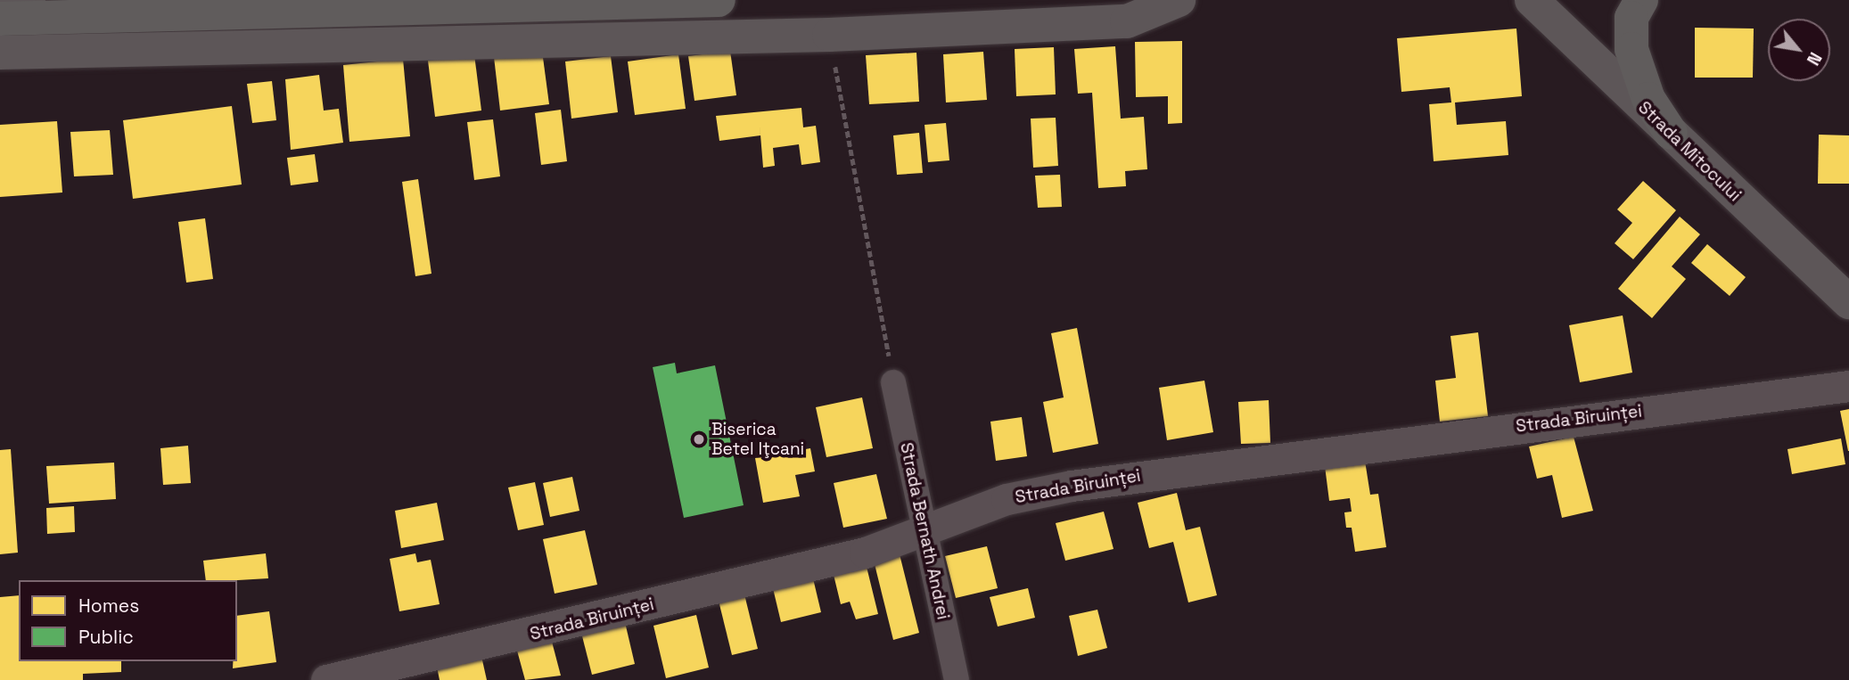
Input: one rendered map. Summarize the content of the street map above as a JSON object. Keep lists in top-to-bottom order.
{
  "streets": {
    "main road": ["Strada Mitocului"],
    "street": ["Strada Biruinței", "Strada Bernath Andrei"]
  },
  "crossings": [
    ["Strada Biruinței", "Strada Bernath Andrei"]
  ],
  "places": ["Biserica Betel Iţcani"],
  "legend": ["Homes", "Public"],
  "north": "bottom right"
}
